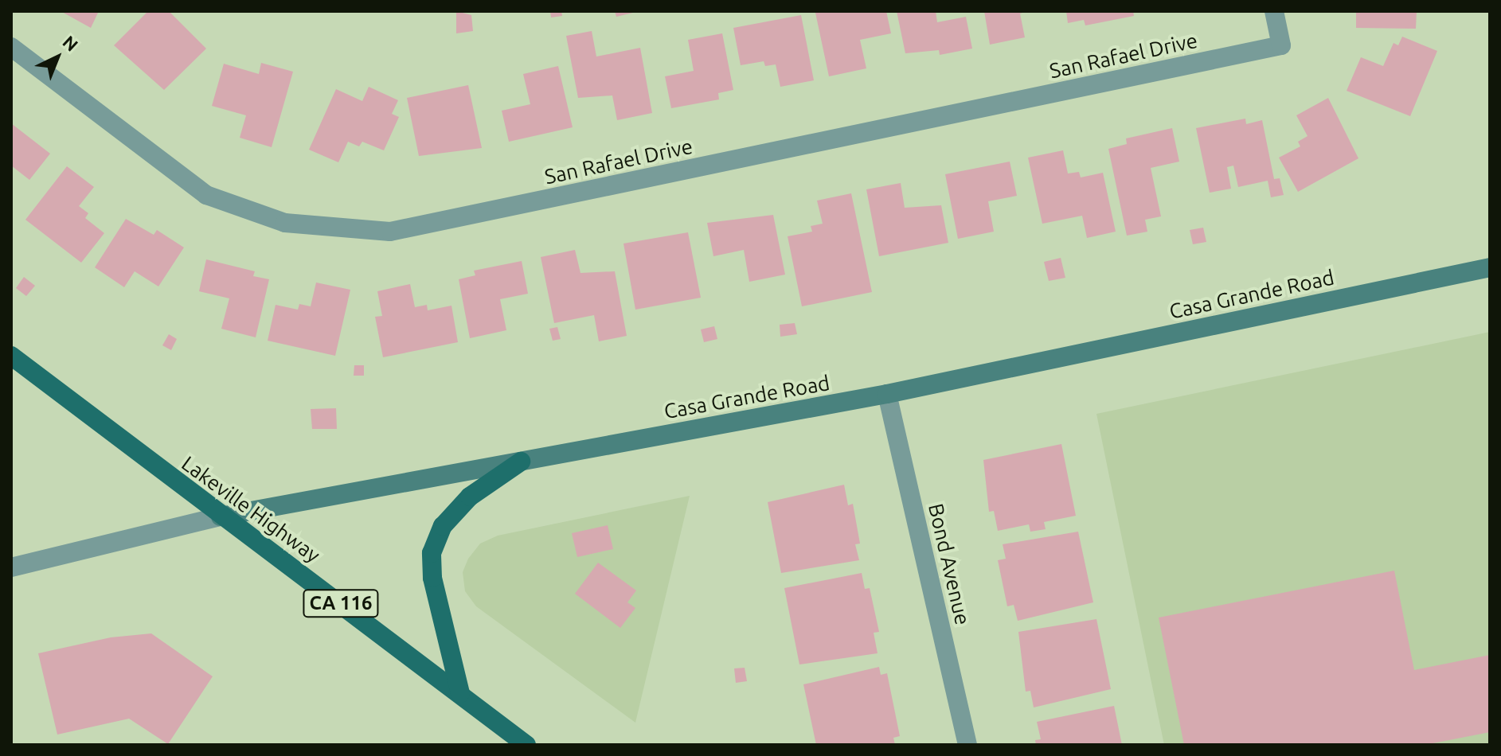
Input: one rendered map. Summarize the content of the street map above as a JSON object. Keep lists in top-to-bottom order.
{
  "streets": {
    "main road": ["Casa Grande Road", "Lakeville Highway", "CA 116"],
    "street": ["San Rafael Drive", "Bond Avenue"]
  },
  "crossings": [
    ["Casa Grande Road", "Lakeville Highway"],
    ["Casa Grande Road", "Bond Avenue"]
  ],
  "north": "top right"
}
